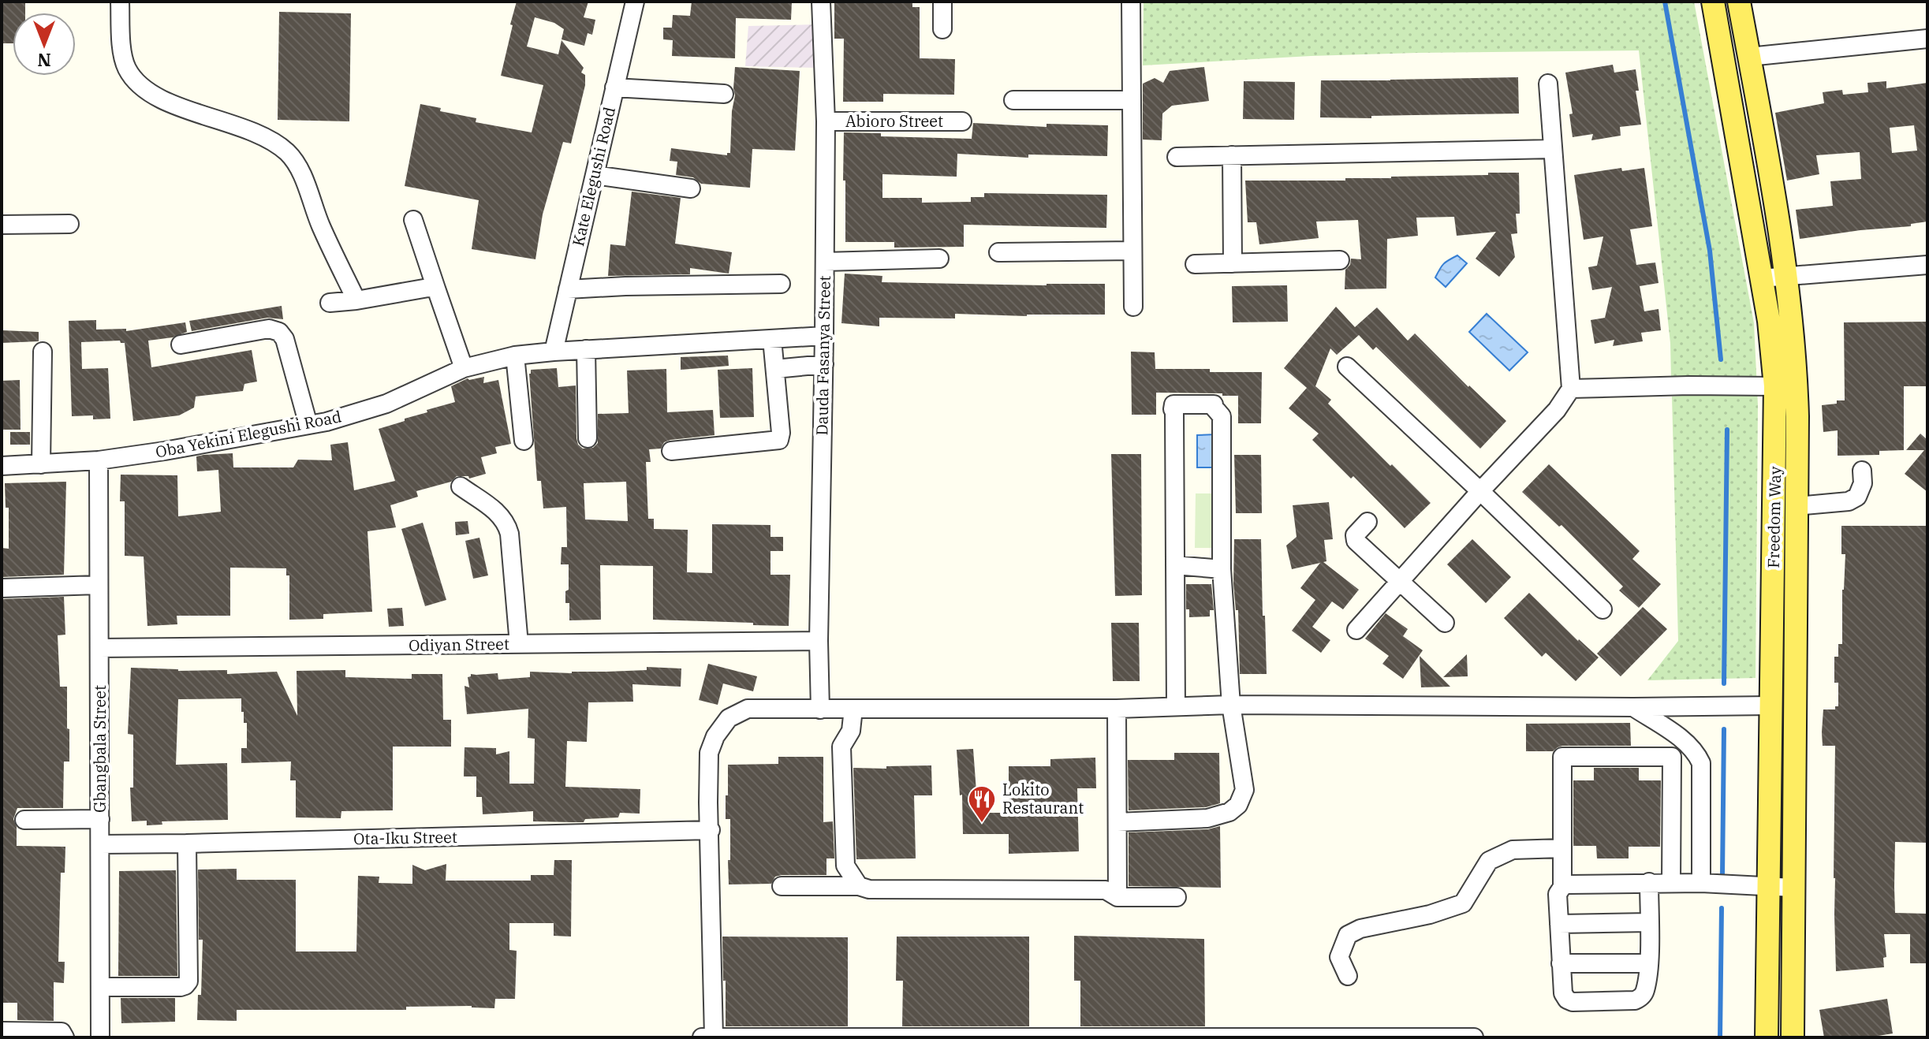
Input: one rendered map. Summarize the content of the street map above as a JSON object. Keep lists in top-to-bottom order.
{
  "streets": {
    "main road": ["Freedom Way"],
    "street": [
      "Abioro Street",
      "Kate Elegushi Road",
      "Dauda Fasanya Street",
      "Oba Yekini Elegushi Road",
      "Odiyan Street",
      "Gbangbala Street",
      "Ota-Iku Street"
    ]
  },
  "crossings": [
    ["Abioro Street", "Dauda Fasanya Street"],
    ["Kate Elegushi Road", "Oba Yekini Elegushi Road"],
    ["Dauda Fasanya Street", "Oba Yekini Elegushi Road"],
    ["Dauda Fasanya Street", "Odiyan Street"],
    ["Oba Yekini Elegushi Road", "Gbangbala Street"],
    ["Odiyan Street", "Gbangbala Street"],
    ["Gbangbala Street", "Ota-Iku Street"]
  ],
  "places": {
    "restaurant": ["Lokito Restaurant"]
  },
  "north": "bottom"
}
